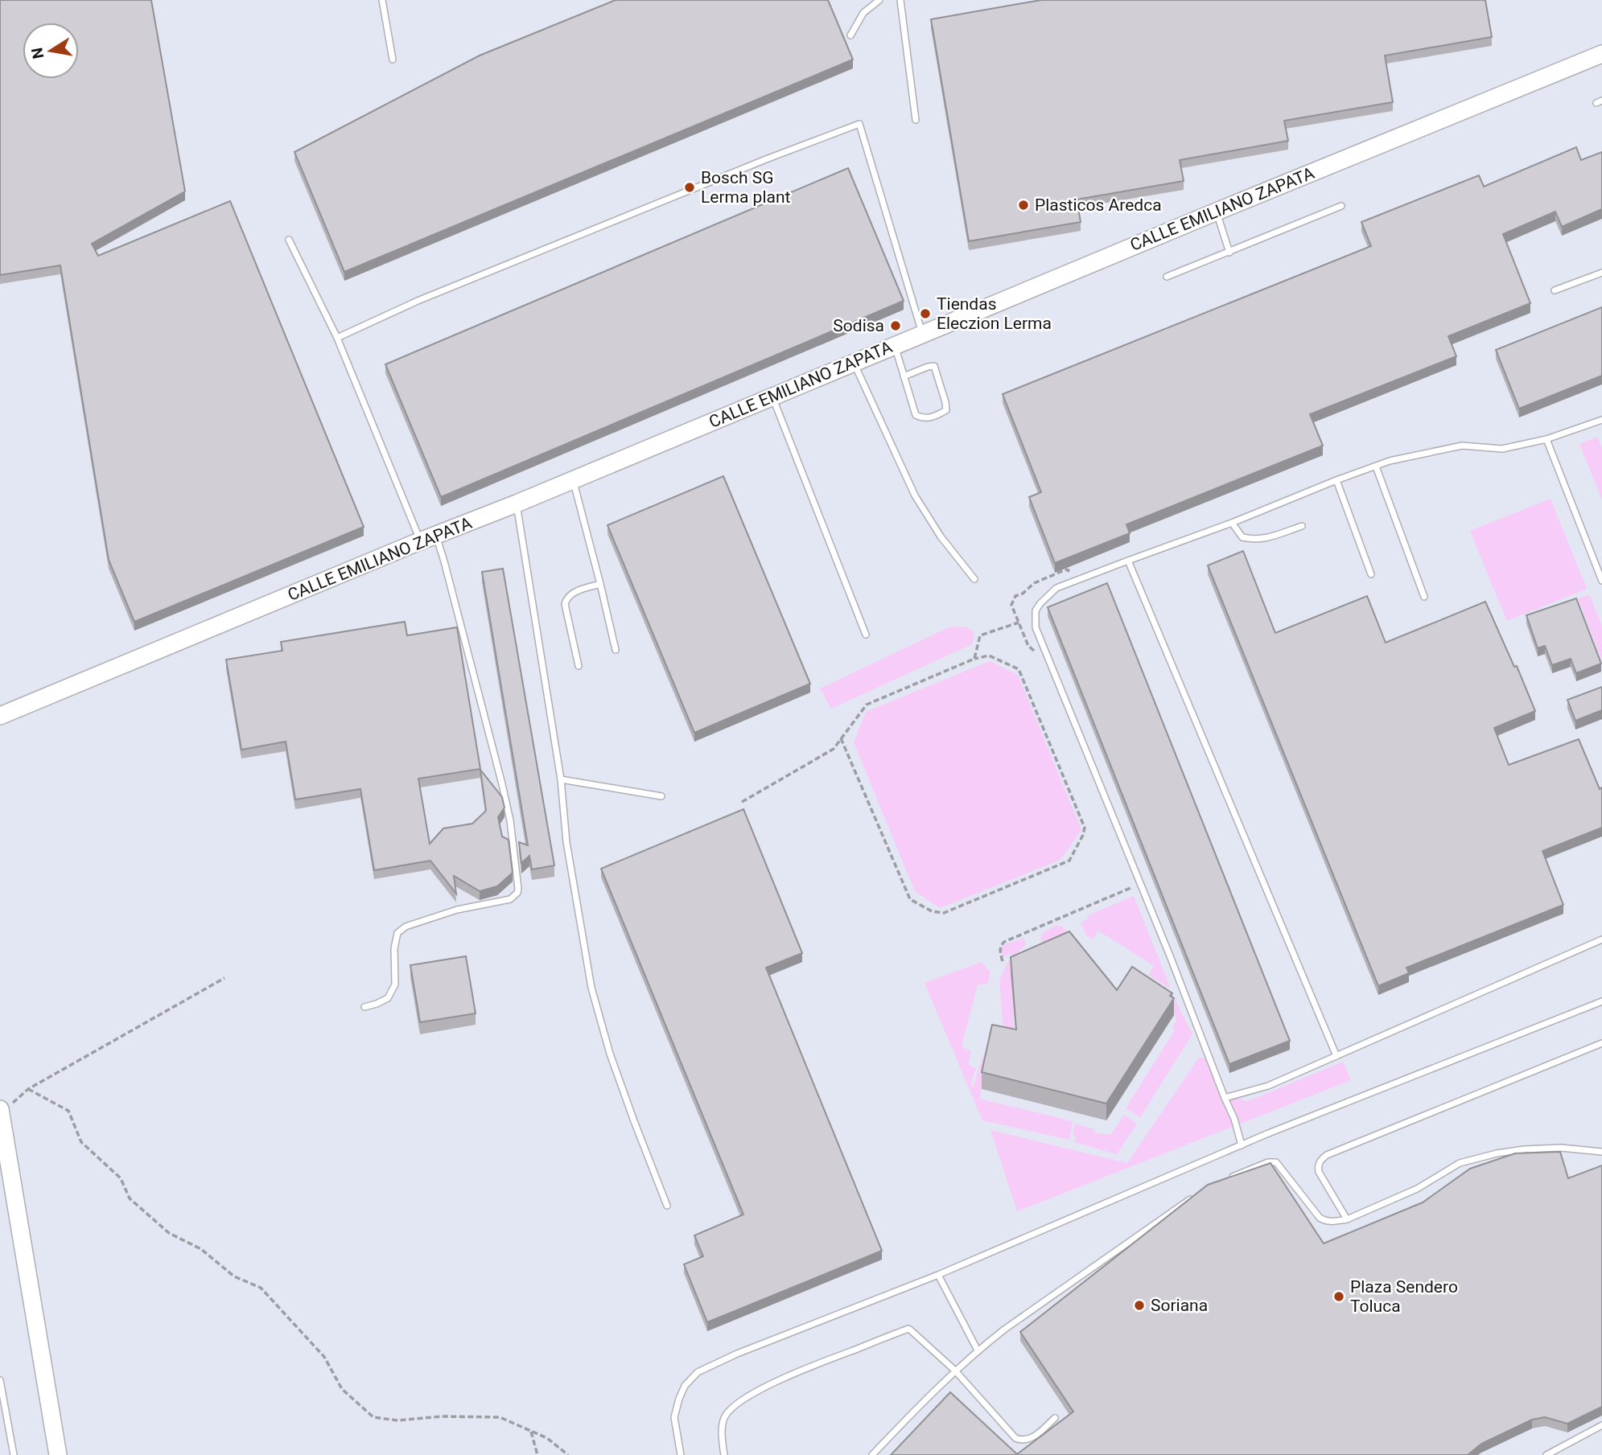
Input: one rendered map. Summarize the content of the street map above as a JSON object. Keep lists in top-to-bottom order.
{
  "streets": {
    "street": ["CALLE EMILIANO ZAPATA"]
  },
  "places": [
    "Bosch SG Lerma plant",
    "Plasticos Aredca",
    "Tiendas Eleczion Lerma",
    "Sodisa",
    "Plaza Sendero Toluca",
    "Soriana"
  ],
  "north": "left"
}
